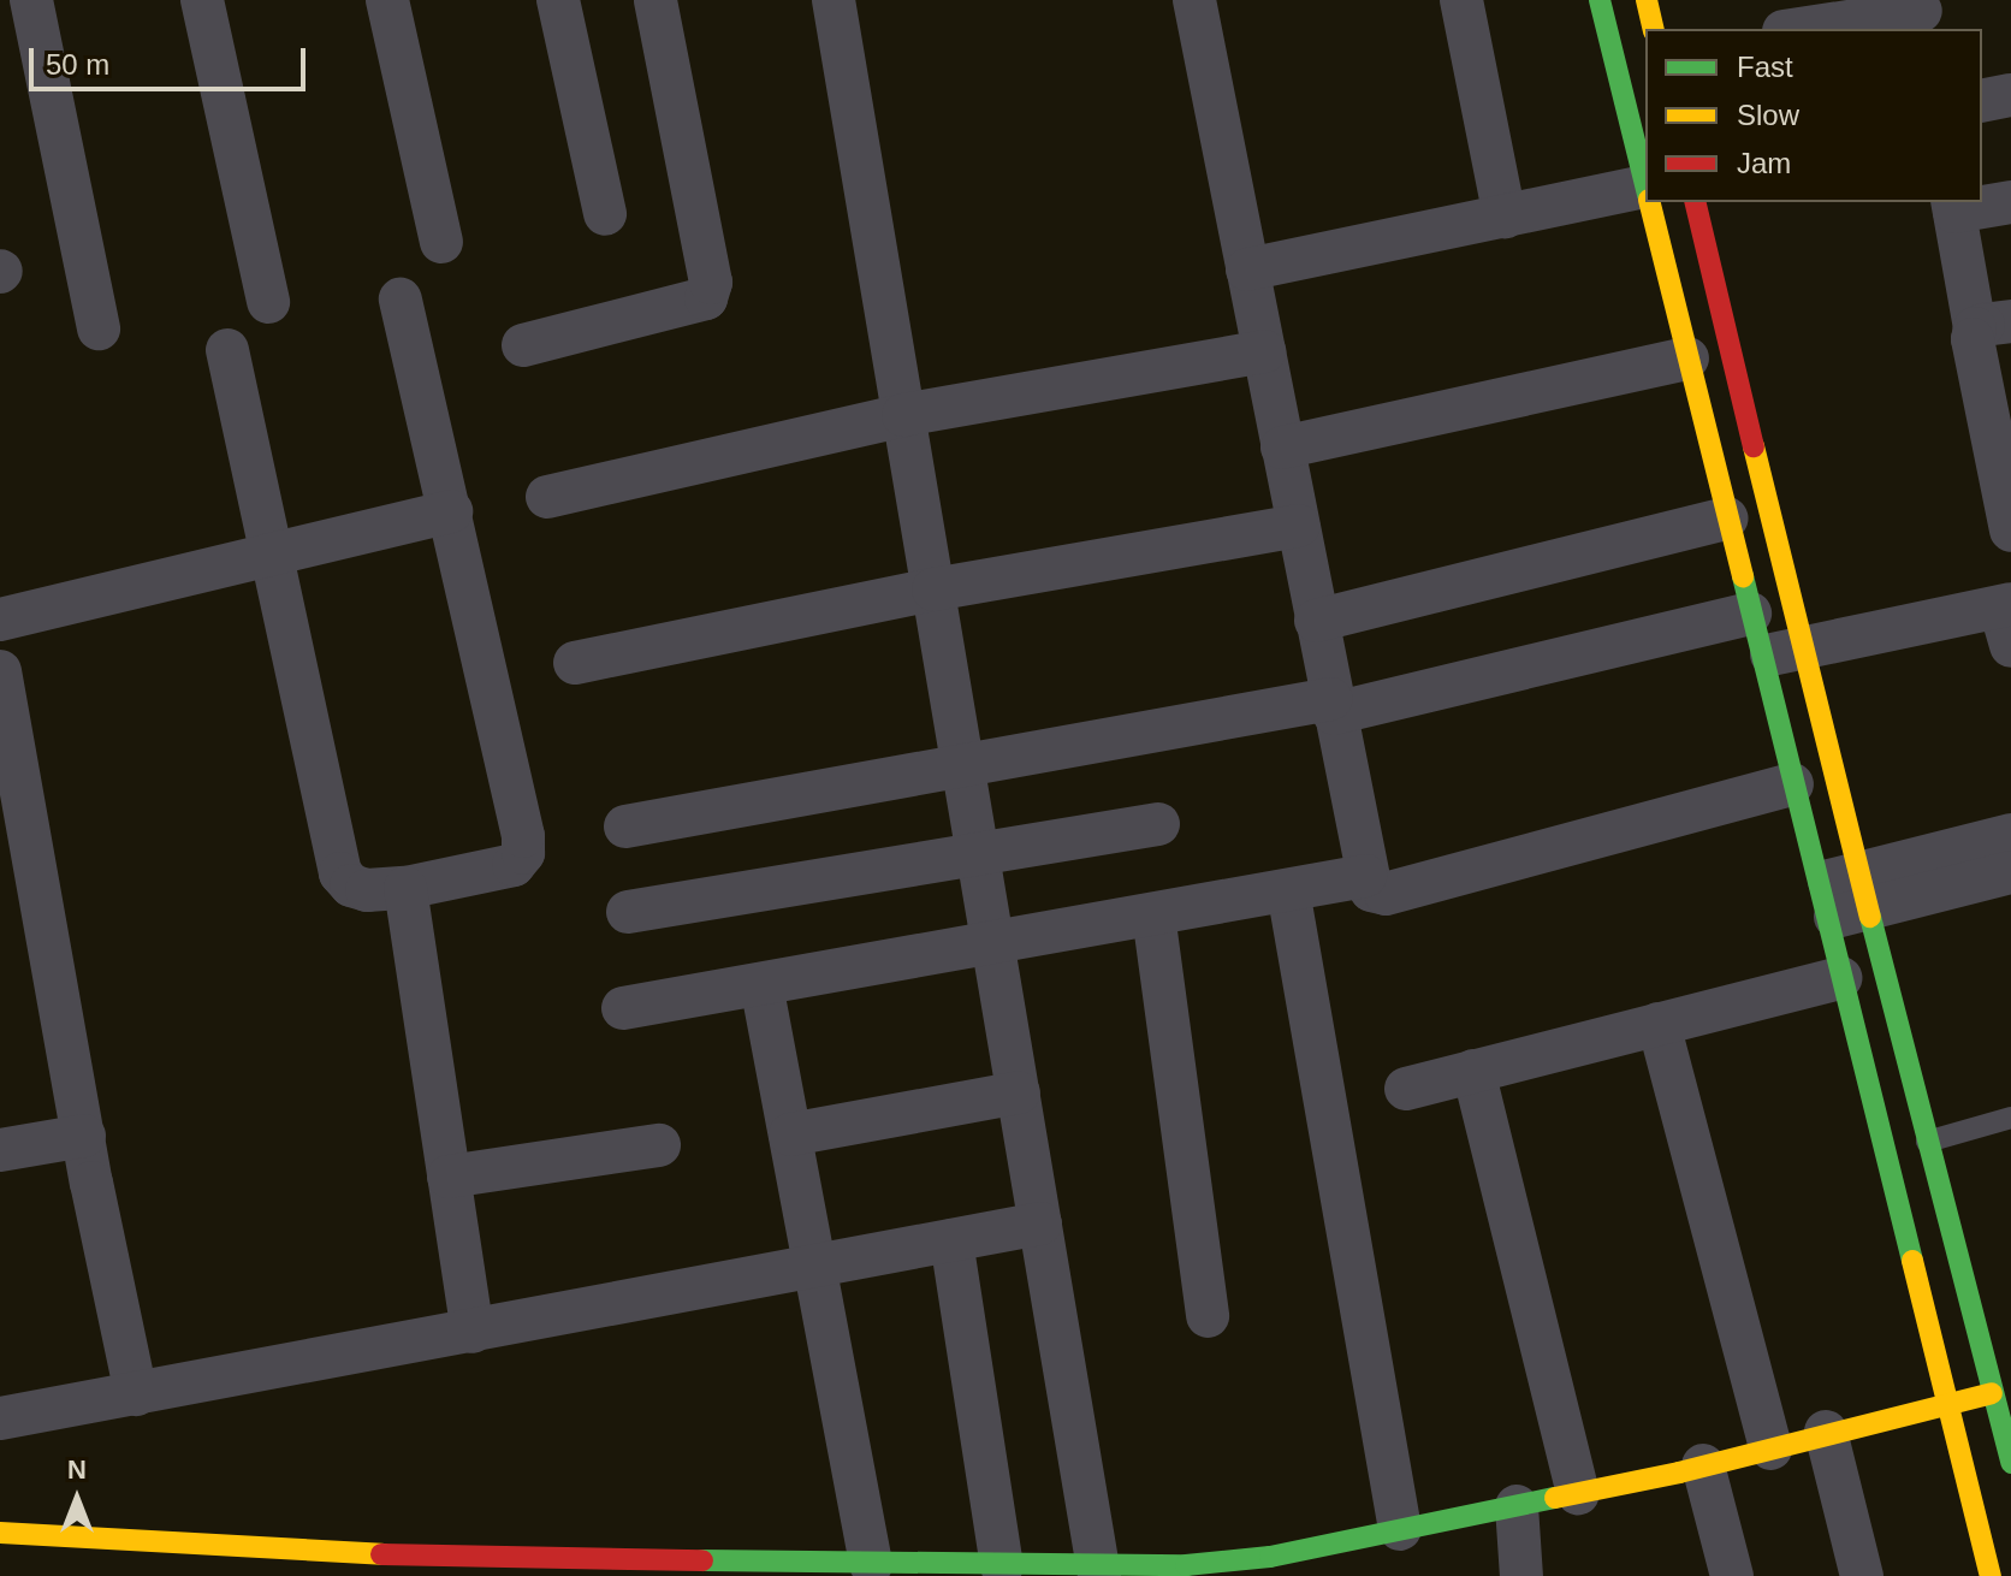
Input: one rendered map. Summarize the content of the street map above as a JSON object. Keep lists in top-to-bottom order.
{
  "legend": ["Fast", "Slow", "Jam"],
  "scale_bar": "50 m",
  "north": "top"
}
